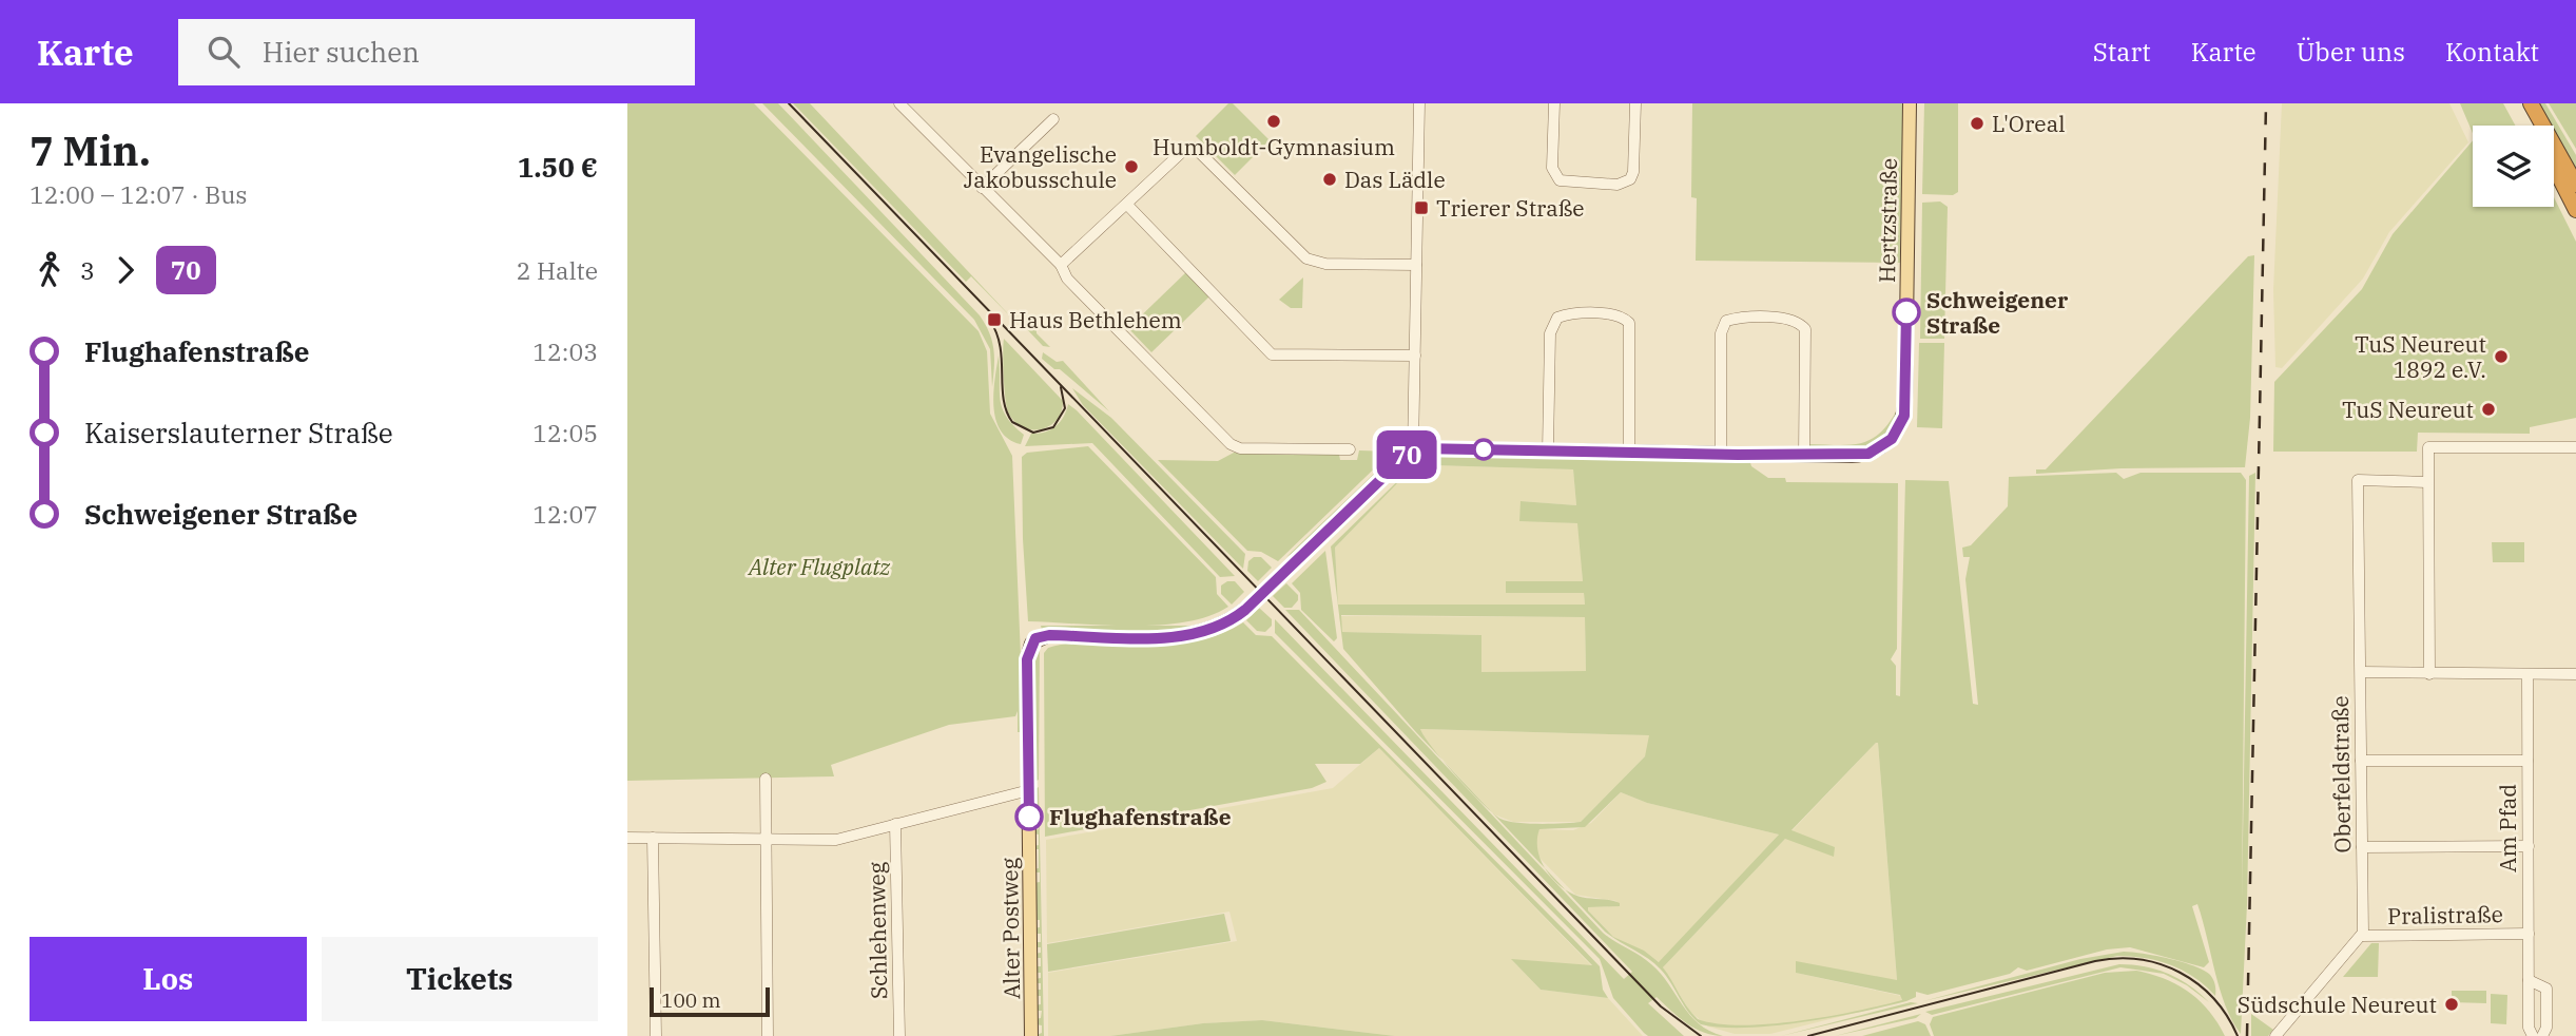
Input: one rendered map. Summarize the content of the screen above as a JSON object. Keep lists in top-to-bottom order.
{
  "streets": {
    "main road": ["Hertzstraße", "Alter Postweg"],
    "street": [
      "Oberfeldstraße",
      "Am Pfad",
      "Pralistraße",
      "Schlehenweg"
    ]
  },
  "crossings": [
    ["Oberfeldstraße", "Pralistraße"],
    ["Am Pfad", "Pralistraße"]
  ],
  "parks": ["Alter Flugplatz"],
  "places": {
    "other": [
      "Humboldt-Gymnasium",
      "L'Oreal",
      "Evangelische Jakobusschule",
      "Das Lädle",
      "Schweigener Straße",
      "TuS Neureut 1892 e.V.",
      "TuS Neureut",
      "Flughafenstraße",
      "Südschule Neureut"
    ],
    "transit": ["Trierer Straße", "Haus Bethlehem"]
  },
  "lines": ["bus line 70"],
  "scale_bar": "100 m",
  "page": {
    "header": "Karte",
    "search": "Hier suchen",
    "nav": [
      "Start",
      "Karte",
      "Über uns",
      "Kontakt"
    ],
    "heading": ["7 Min.", "12:00 – 12:07 · Bus", "1.50 €"],
    "on_map": "70",
    "legs": ["3", "70", "2 Halte"],
    "list": [
      {
        "name": "Flughafenstraße",
        "value": "12:03"
      },
      {
        "name": "Kaiserslauterner Straße",
        "value": "12:05"
      },
      {
        "name": "Schweigener Straße",
        "value": "12:07"
      }
    ],
    "buttons": ["Los", "Tickets"],
    "scale": "100 m"
  }
}
